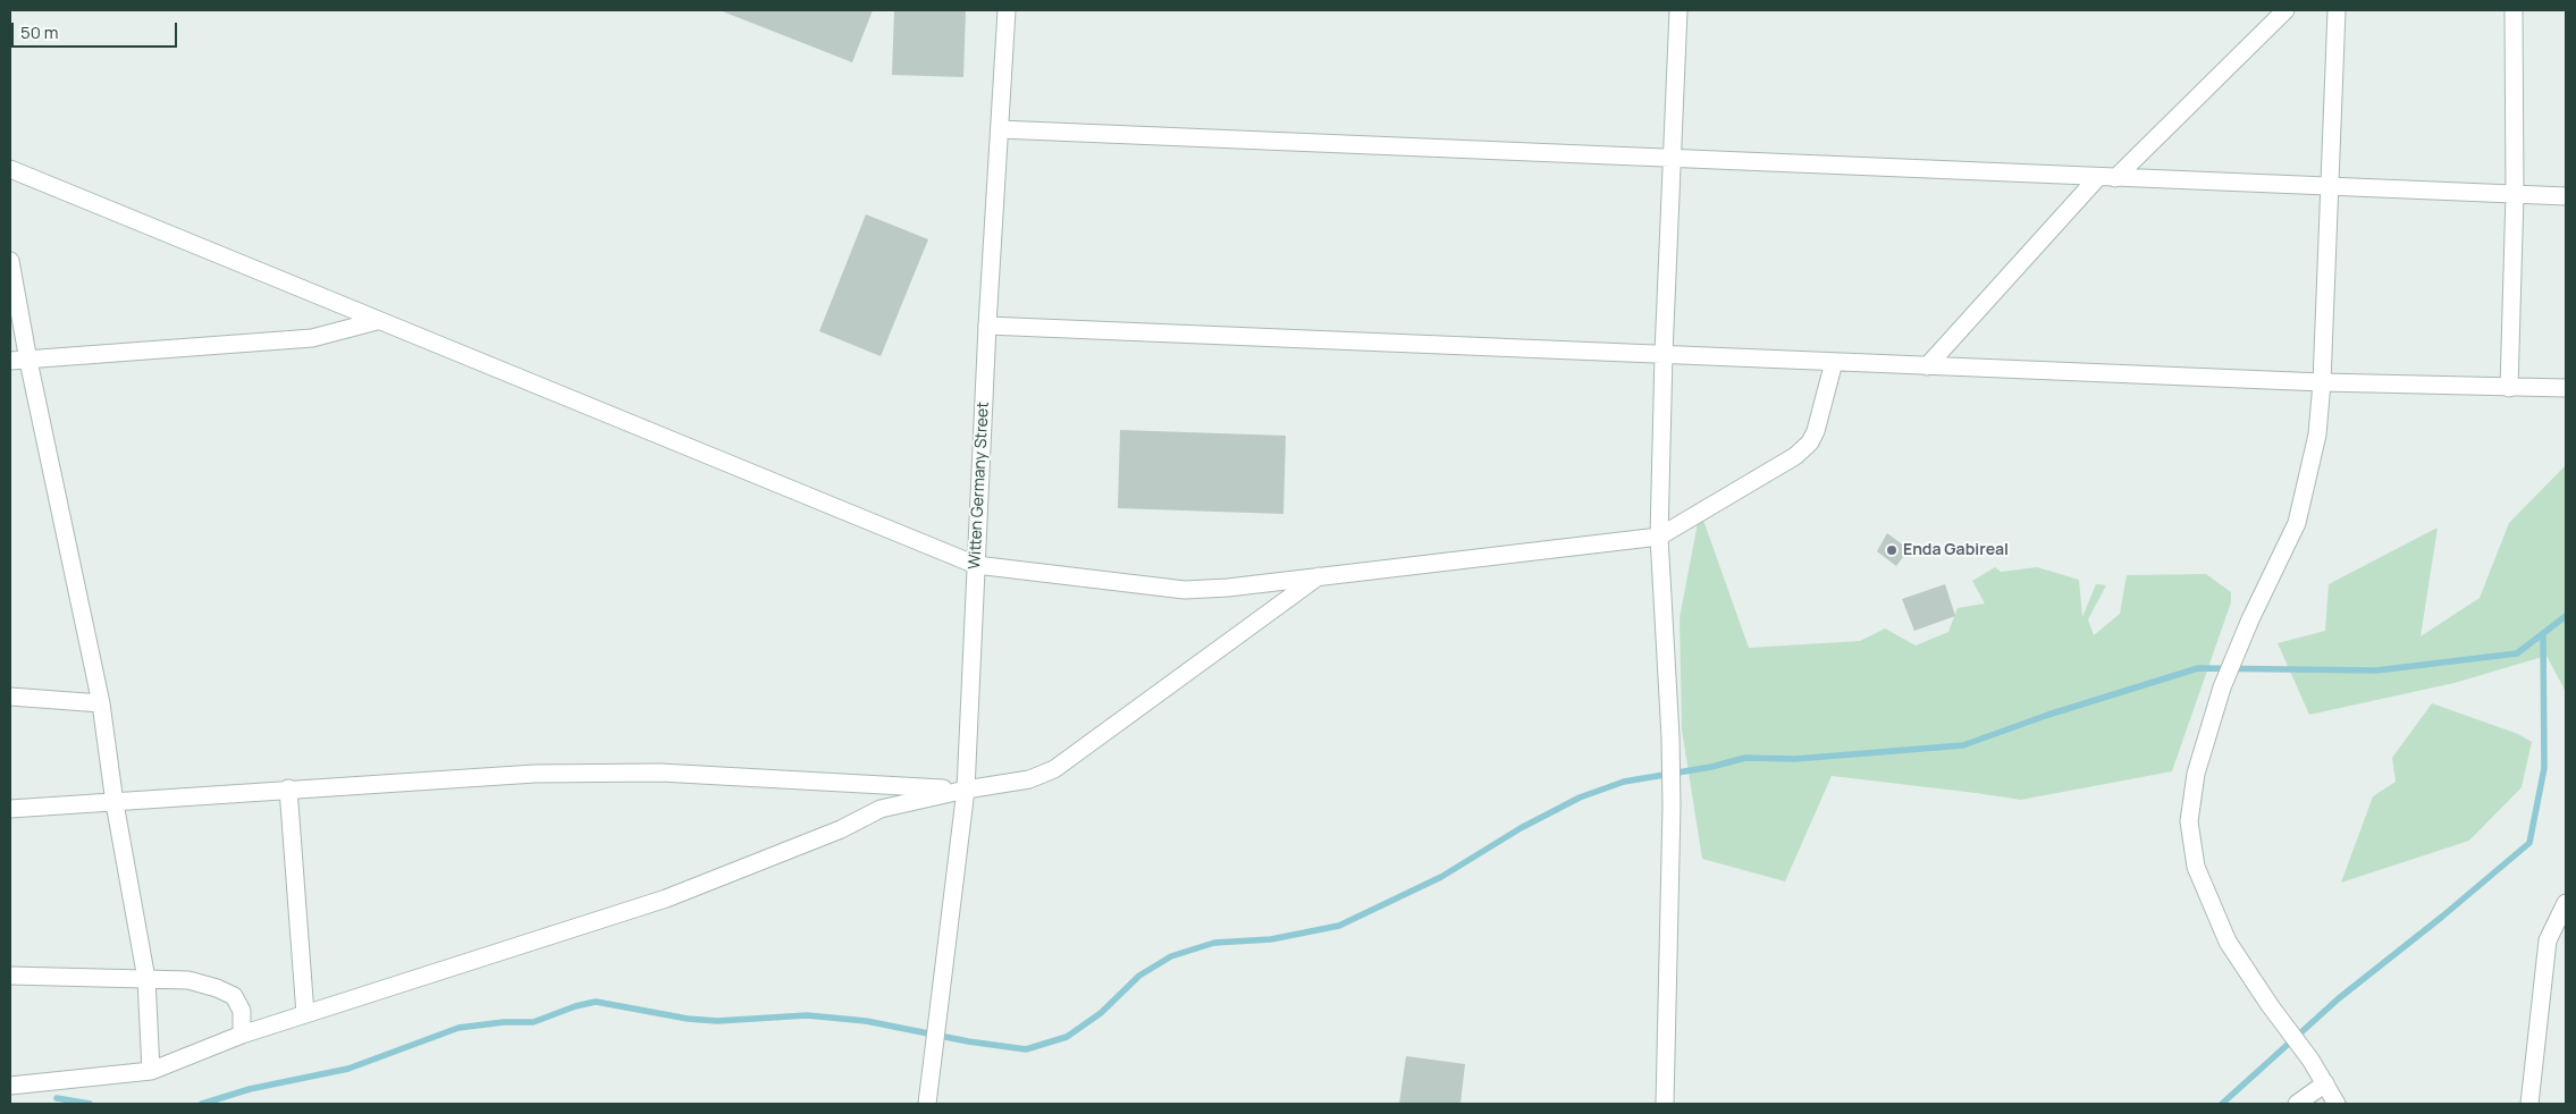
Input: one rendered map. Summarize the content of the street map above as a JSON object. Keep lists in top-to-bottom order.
{
  "streets": {
    "street": ["Witten Germany Street"]
  },
  "places": ["Enda Gabireal"],
  "scale_bar": "50 m"
}
